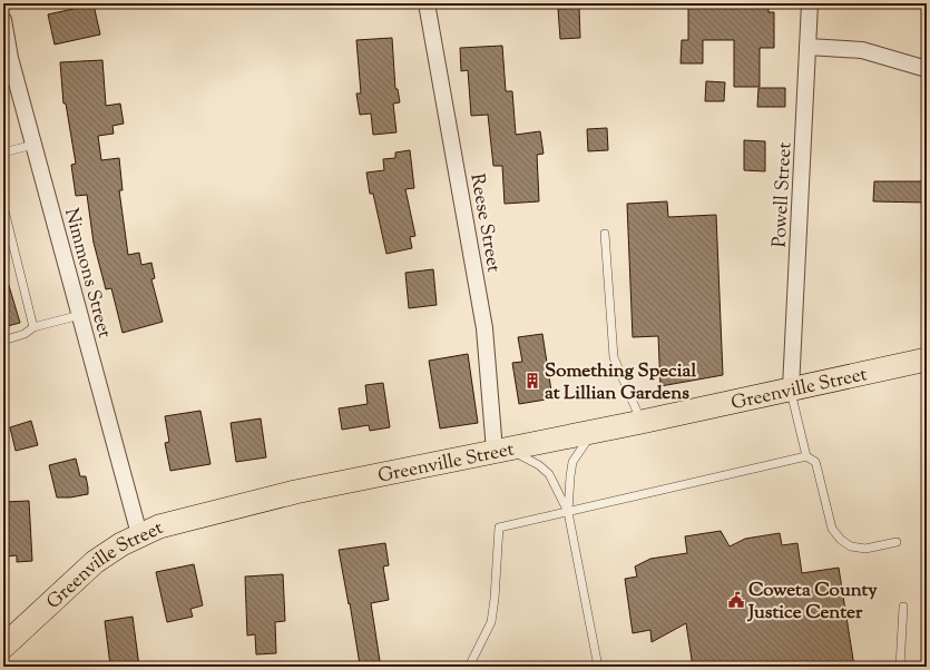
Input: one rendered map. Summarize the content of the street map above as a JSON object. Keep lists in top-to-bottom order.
{
  "streets": {
    "main road": ["Greenville Street"],
    "street": ["Powell Street", "Reese Street", "Nimmons Street"]
  },
  "crossings": [
    ["Powell Street", "Greenville Street"],
    ["Reese Street", "Greenville Street"],
    ["Nimmons Street", "Greenville Street"]
  ],
  "places": {
    "building": ["Something Special at Lillian Gardens"],
    "public building": ["Coweta County Justice Center"]
  }
}
